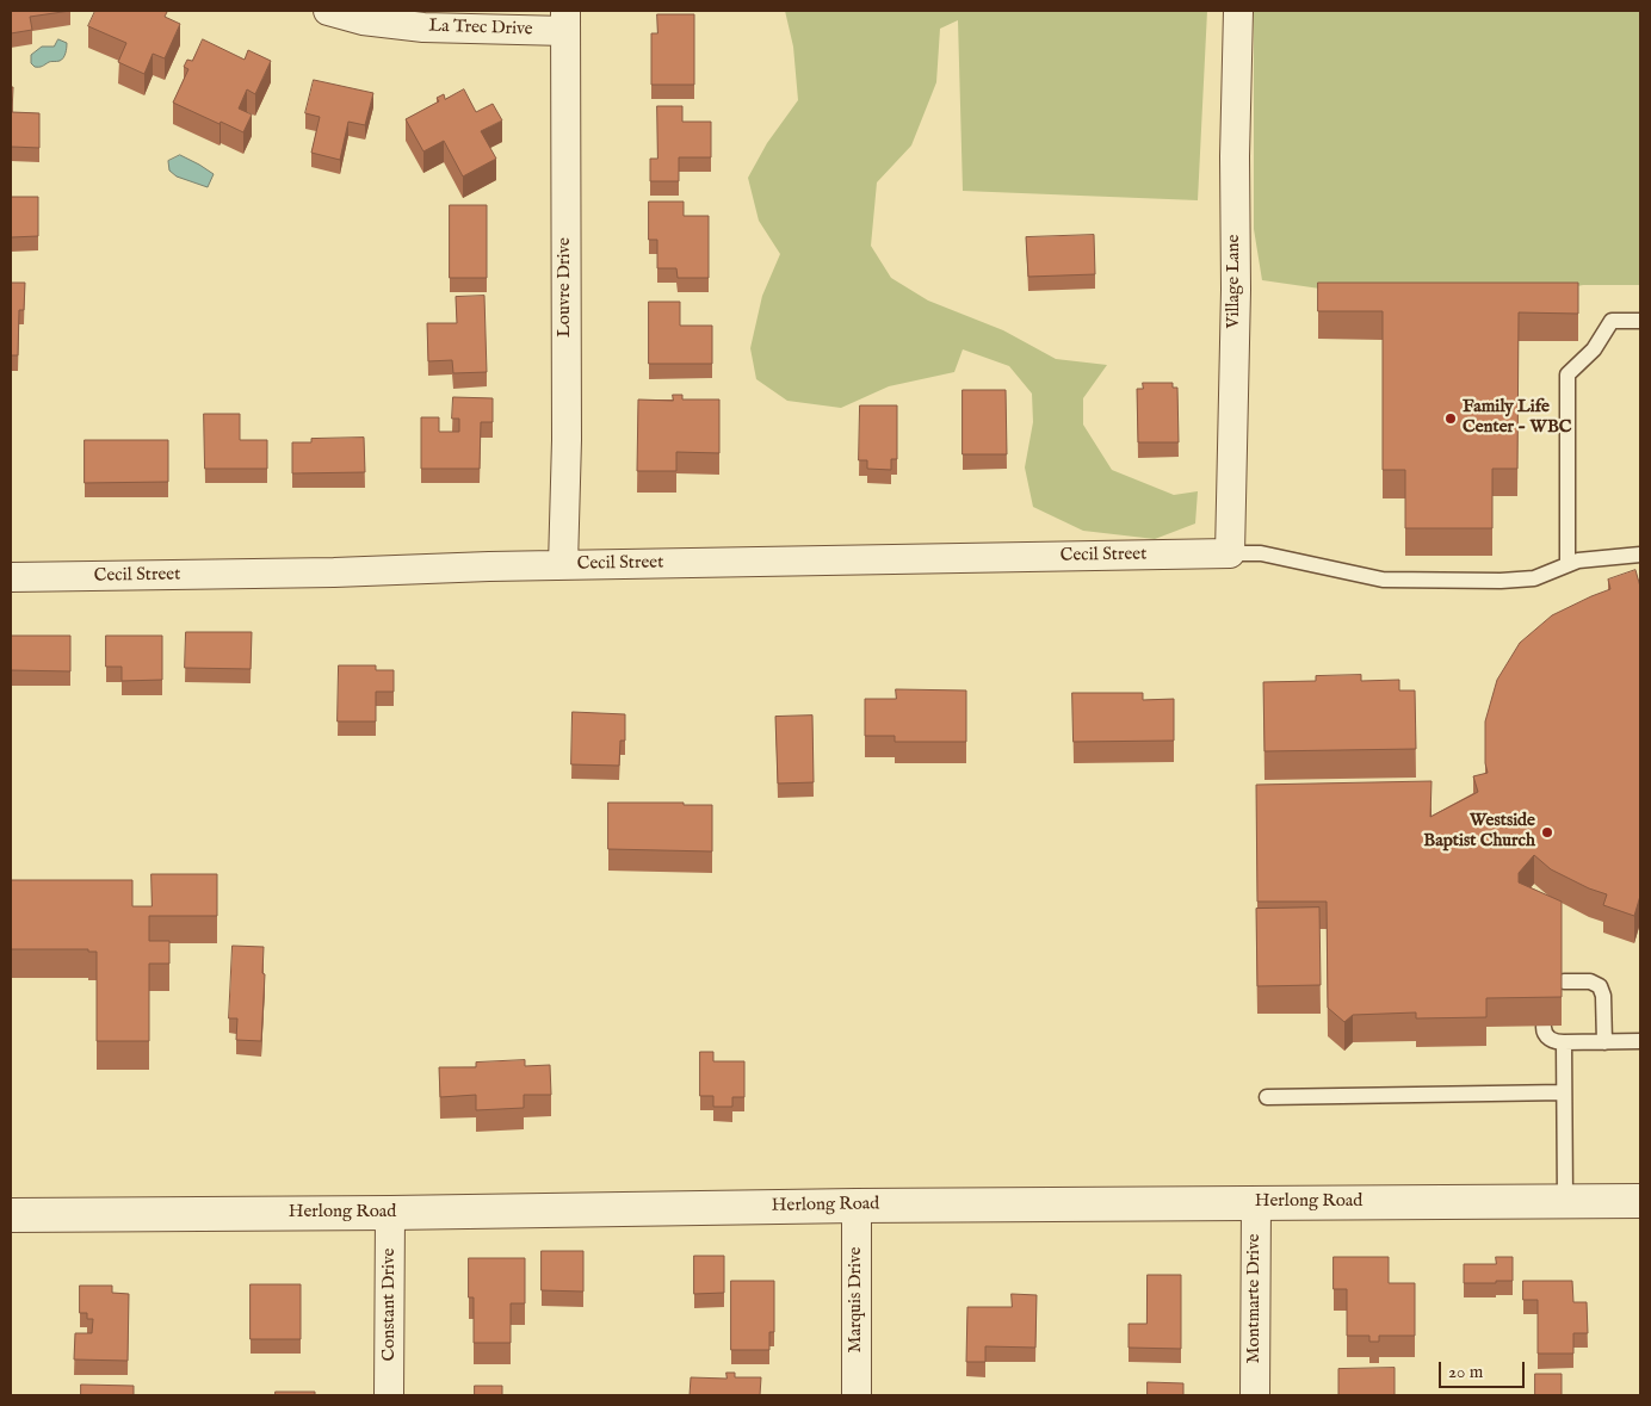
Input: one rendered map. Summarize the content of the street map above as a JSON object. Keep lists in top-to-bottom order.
{
  "streets": {
    "street": [
      "La Trec Drive",
      "Village Lane",
      "Louvre Drive",
      "Cecil Street",
      "Herlong Road",
      "Montmarte Drive",
      "Marquis Drive",
      "Constant Drive"
    ]
  },
  "crossings": [
    ["La Trec Drive", "Louvre Drive"],
    ["Village Lane", "Cecil Street"],
    ["Louvre Drive", "Cecil Street"],
    ["Herlong Road", "Montmarte Drive"],
    ["Herlong Road", "Marquis Drive"],
    ["Herlong Road", "Constant Drive"]
  ],
  "places": ["Family Life Center - WBC", "Westside Baptist Church"],
  "scale_bar": "20 m"
}
